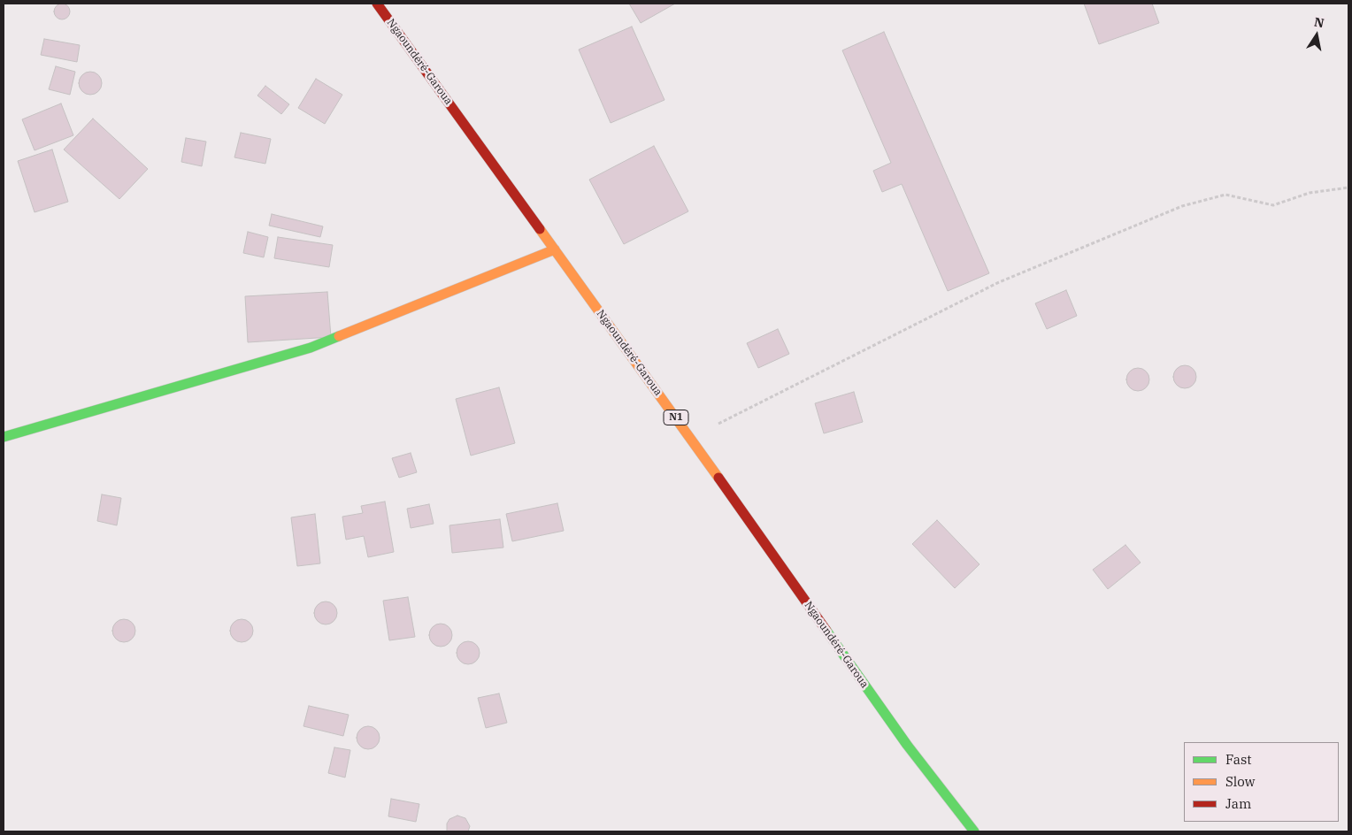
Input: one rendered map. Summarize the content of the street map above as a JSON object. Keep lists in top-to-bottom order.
{
  "streets": {
    "main road": ["Ngaoundéré-Garoua", "N1"]
  },
  "legend": ["Fast", "Slow", "Jam"],
  "north": "top"
}
